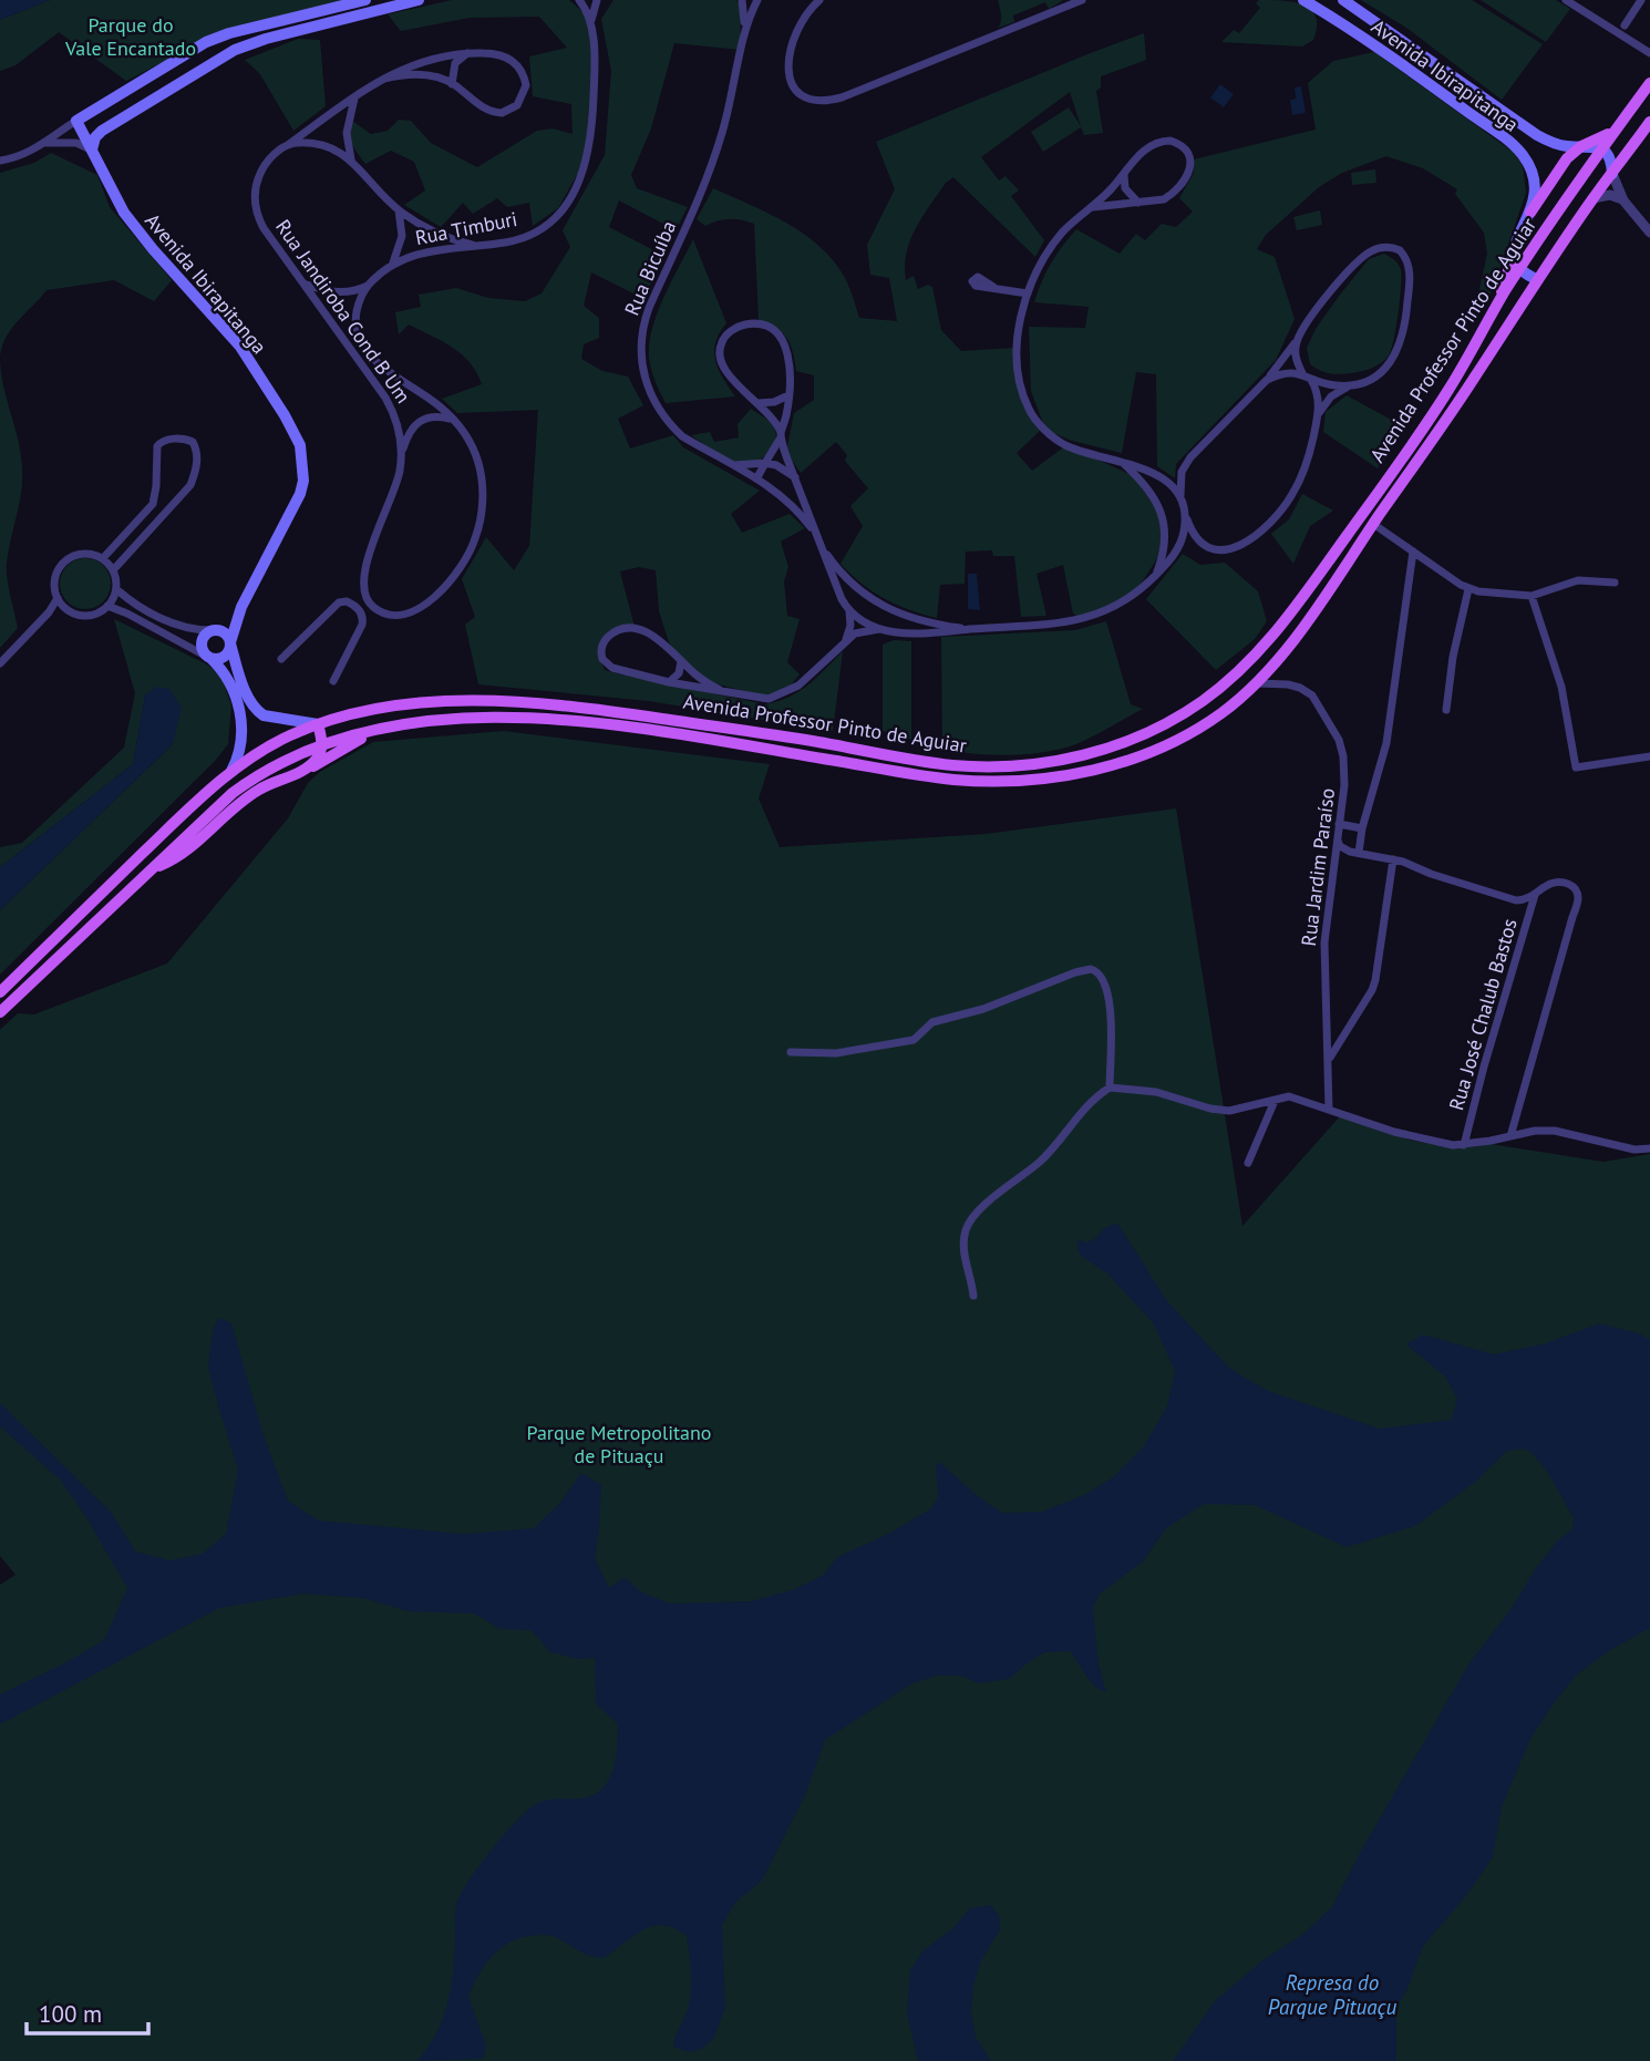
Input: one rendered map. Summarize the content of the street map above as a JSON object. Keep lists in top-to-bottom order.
{
  "streets": {
    "main road": ["Avenida Ibirapitanga", "Avenida Professor Pinto de Aguiar"],
    "street": [
      "Rua Timburi",
      "Rua Bicuíba",
      "Rua Jandiroba Cond B Um",
      "Rua Jardim Paraíso",
      "Rua José Chalub Bastos"
    ]
  },
  "crossings": [
    ["Avenida Ibirapitanga", "Avenida Professor Pinto de Aguiar"],
    ["Rua Timburi", "Rua Jandiroba Cond B Um"],
    ["Avenida Professor Pinto de Aguiar", "Rua Jardim Paraíso"]
  ],
  "water": ["Represa do Parque Pituaçu"],
  "parks": ["Parque do Vale Encantado", "Parque Metropolitano de Pituaçu"],
  "scale_bar": "100 m"
}
